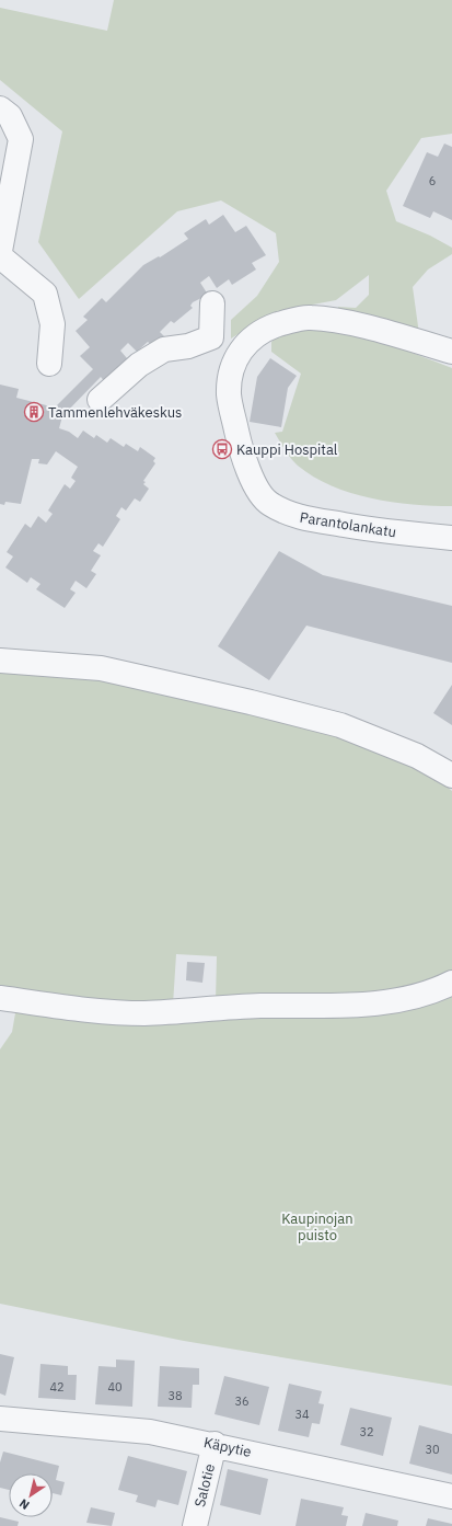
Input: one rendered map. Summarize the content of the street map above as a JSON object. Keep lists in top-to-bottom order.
{
  "streets": {
    "street": ["Parantolankatu", "Käpytie", "Salotie"]
  },
  "crossings": [
    ["Käpytie", "Salotie"]
  ],
  "parks": ["Kaupinojan puisto"],
  "places": {
    "building": ["Tammenlehväkeskus"],
    "bus stop": ["Kauppi Hospital"]
  },
  "house_numbers": [
    "6",
    "42",
    "40",
    "38",
    "36",
    "34",
    "32",
    "30"
  ],
  "north": "bottom left"
}
